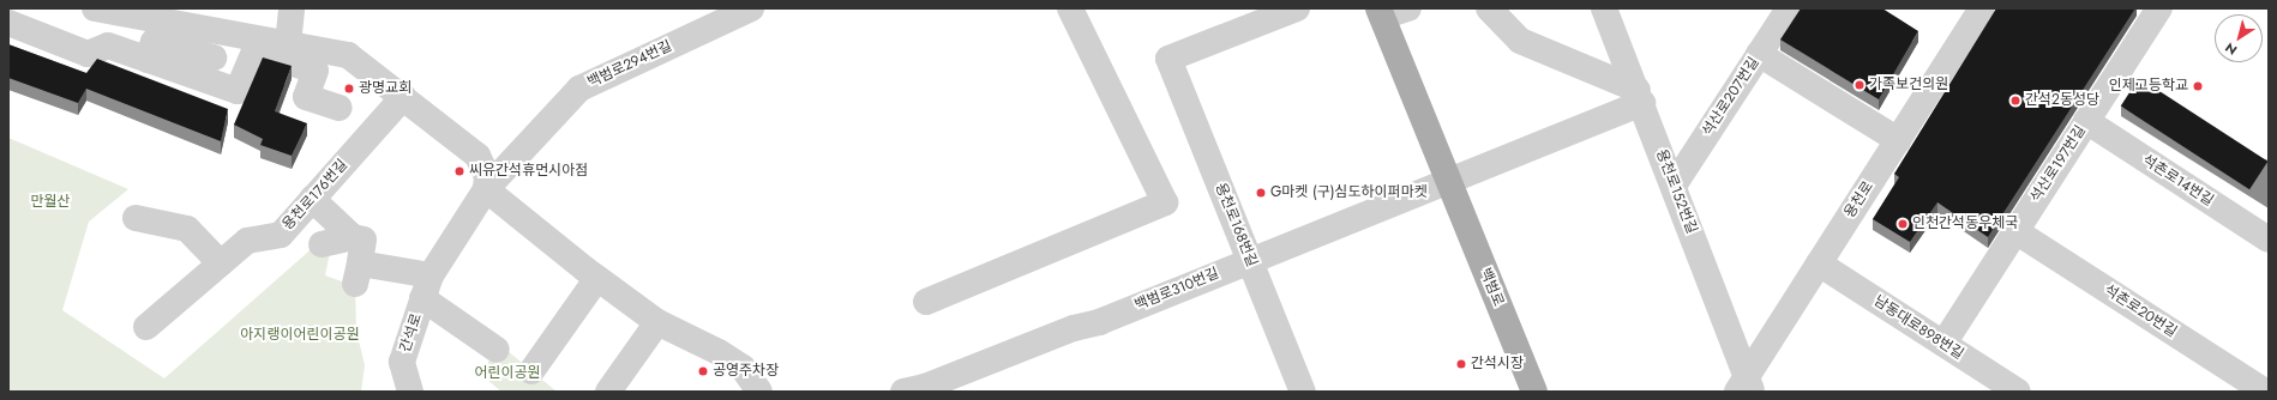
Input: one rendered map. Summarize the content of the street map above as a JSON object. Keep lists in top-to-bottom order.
{
  "streets": {
    "main road": ["백범로"],
    "street": [
      "백범로294번길",
      "석산로207번길",
      "석산로197번길",
      "석촌로14번길",
      "용천로152번길",
      "용천로176번길",
      "용천로",
      "용천로168번길",
      "백범로310번길",
      "석촌로20번길",
      "남동대로898번길",
      "간석로"
    ]
  },
  "crossings": [
    ["백범로294번길", "간석로"],
    ["석산로207번길", "용천로152번길"],
    ["석산로197번길", "석촌로14번길"],
    ["석산로197번길", "석촌로20번길"],
    ["석산로197번길", "남동대로898번길"],
    ["용천로152번길", "용천로"],
    ["용천로", "남동대로898번길"],
    ["용천로168번길", "백범로310번길"],
    ["백범로", "백범로310번길"]
  ],
  "parks": ["만월산", "아지랭이어린이공원", "어린이공원"],
  "places": [
    "가족보건의원",
    "인제고등학교",
    "광명교회",
    "간석2동성당",
    "씨유간석휴먼시아점",
    "G마켓 (구)심도하이퍼마켓",
    "인천간석동우체국",
    "간석시장",
    "공영주차장"
  ],
  "north": "bottom left"
}
